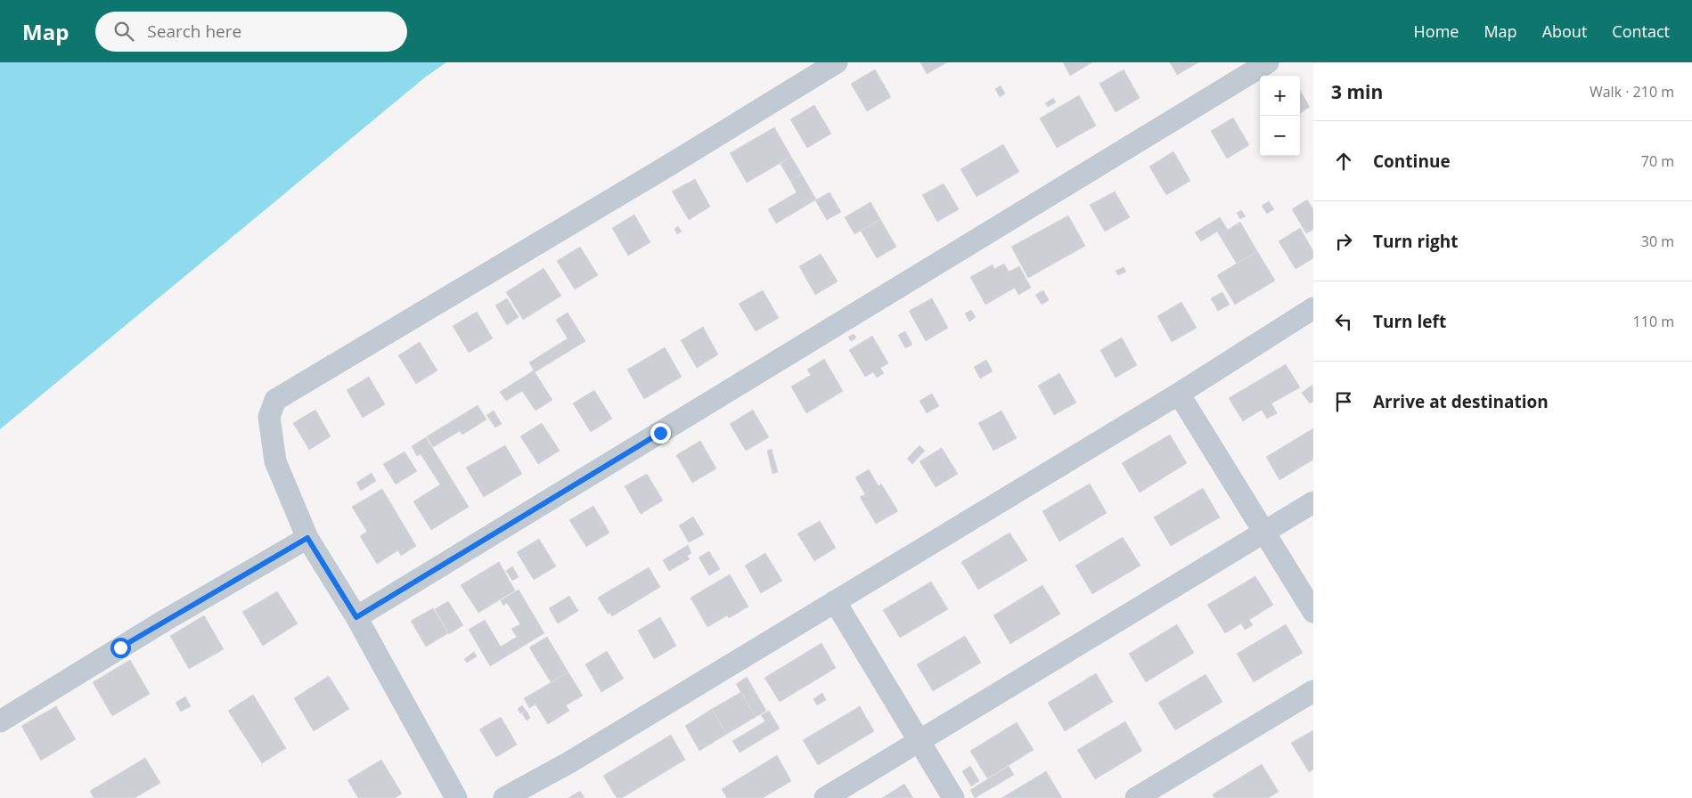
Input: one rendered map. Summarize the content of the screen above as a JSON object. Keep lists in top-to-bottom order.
{
  "page": {
    "header": "Map",
    "search": "Search here",
    "nav": [
      "Home",
      "Map",
      "About",
      "Contact"
    ],
    "heading": ["3 min", "Walk · 210 m"],
    "map_buttons": ["+", "−"],
    "list": [
      ["Continue", "70 m"],
      ["Turn right", "30 m"],
      ["Turn left", "110 m"],
      "Arrive at destination"
    ]
  }
}
